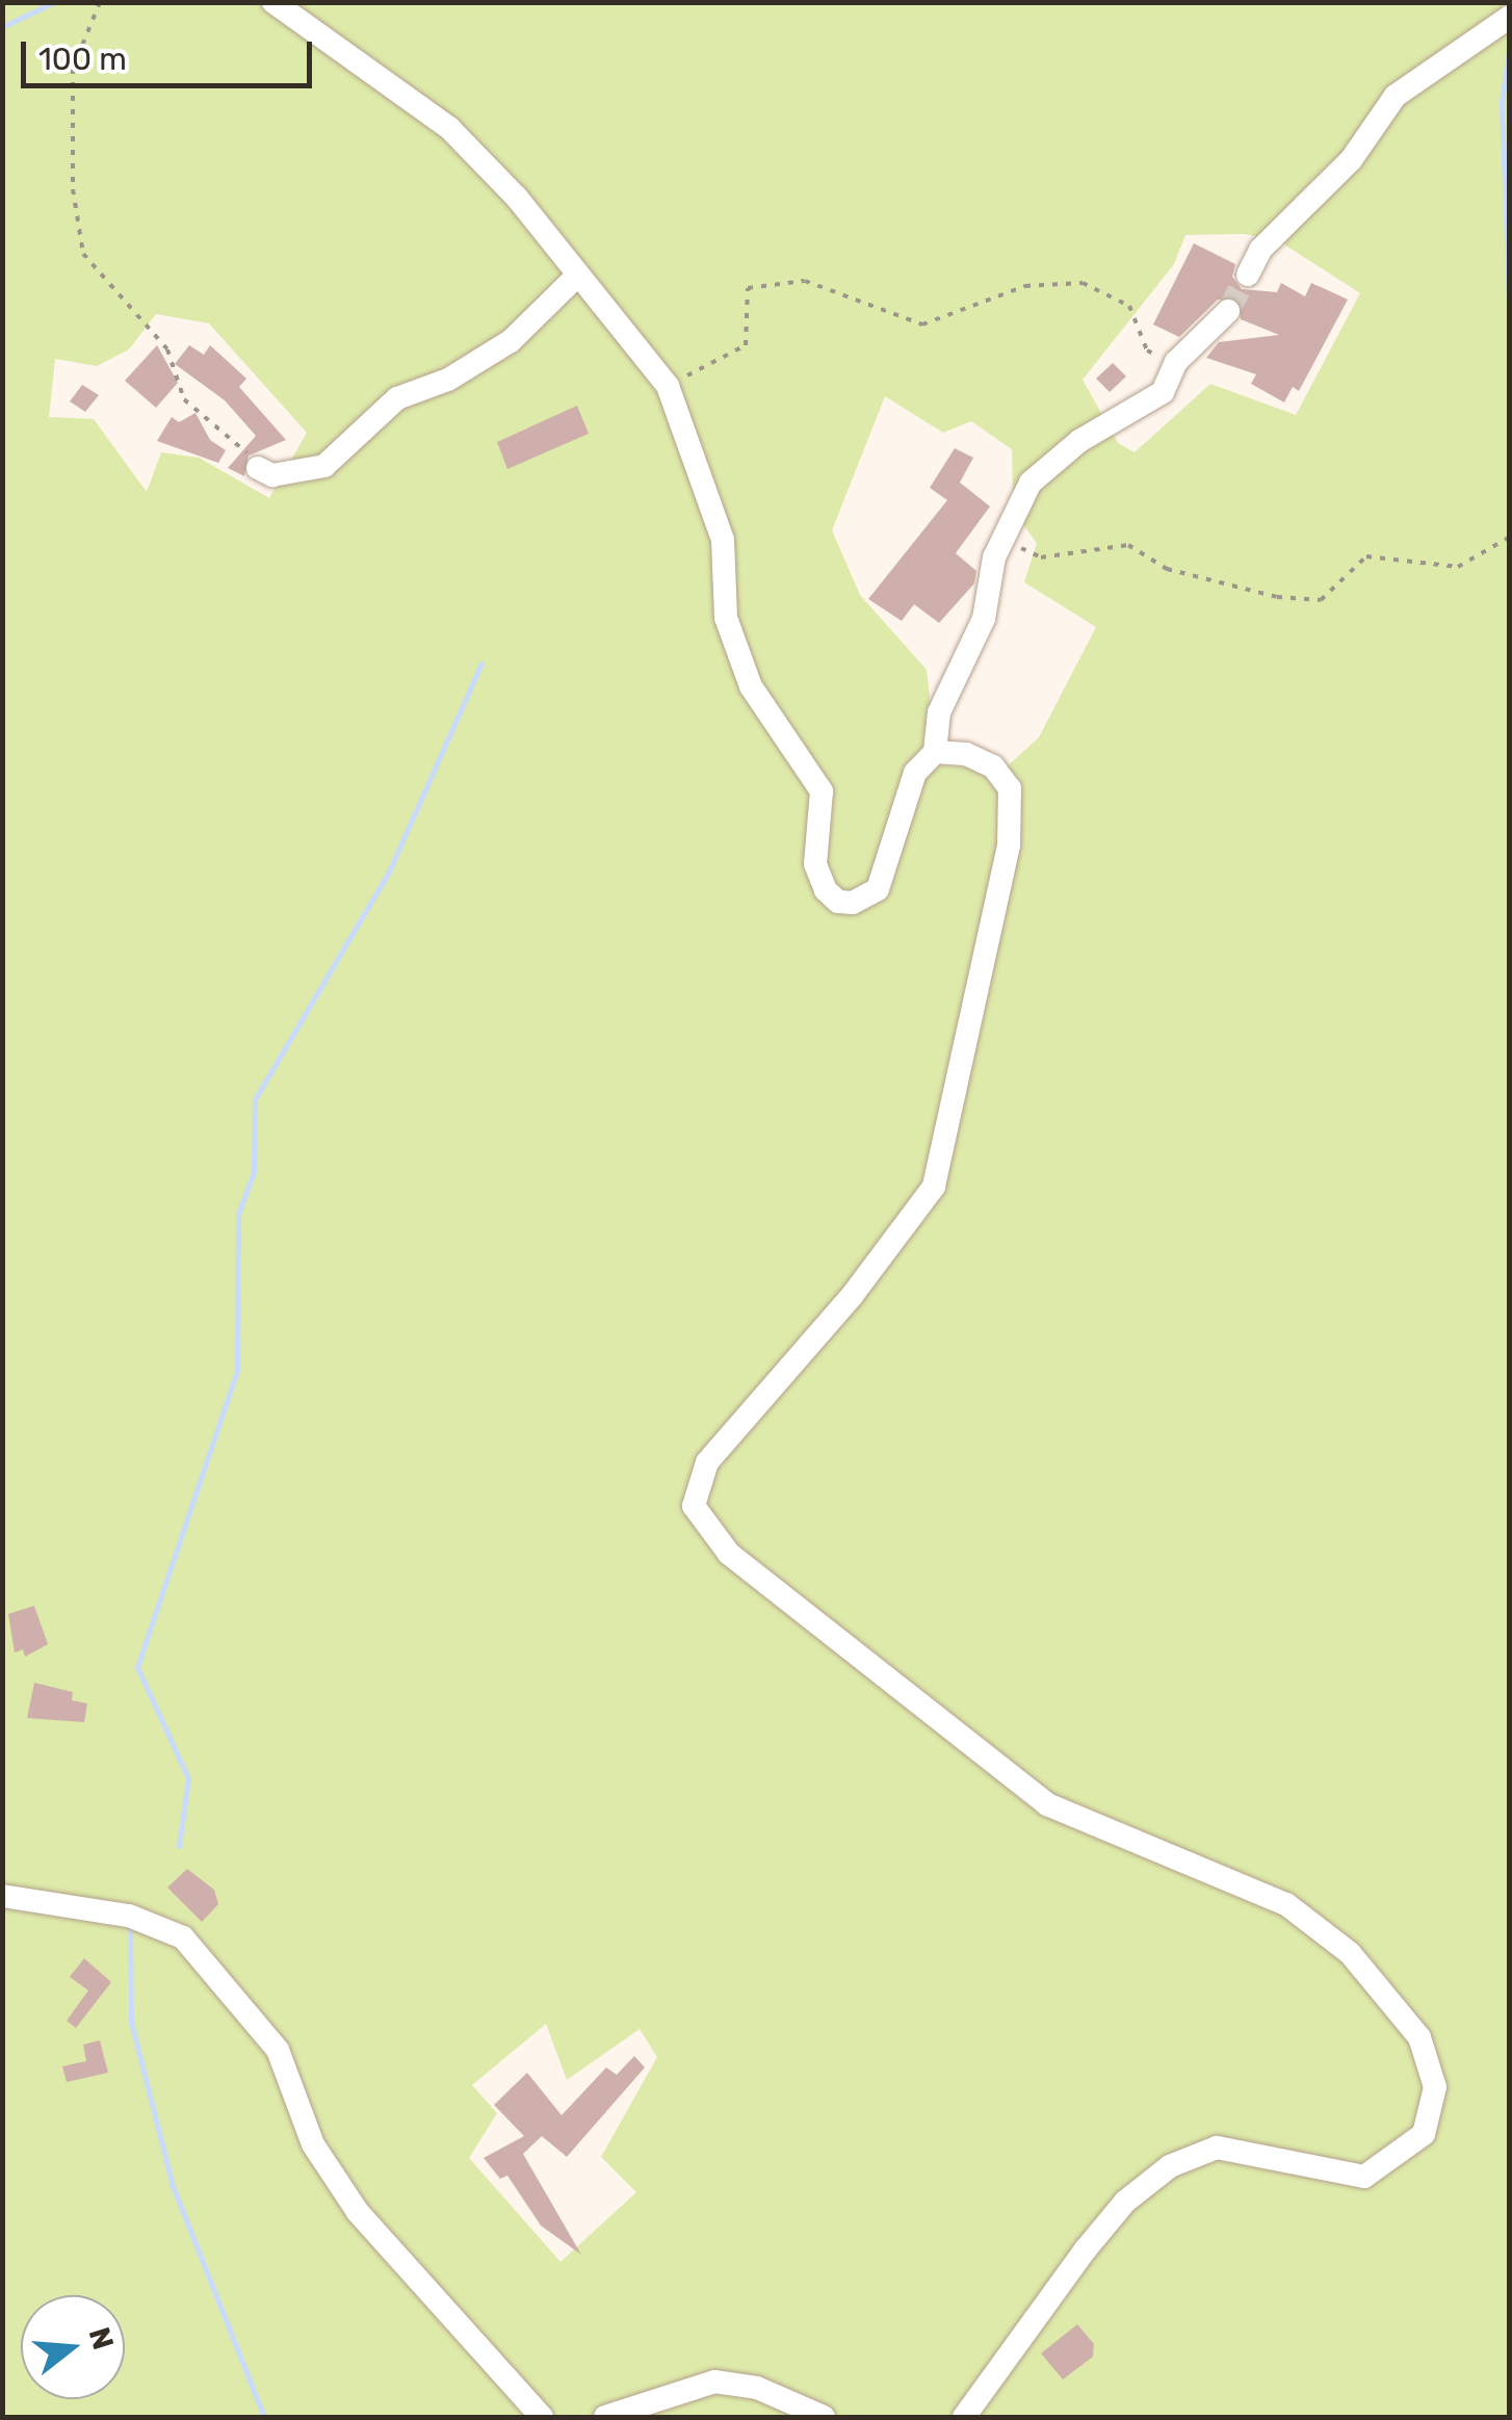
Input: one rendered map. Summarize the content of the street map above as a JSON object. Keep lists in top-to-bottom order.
{
  "scale_bar": "100 m",
  "north": "right"
}
